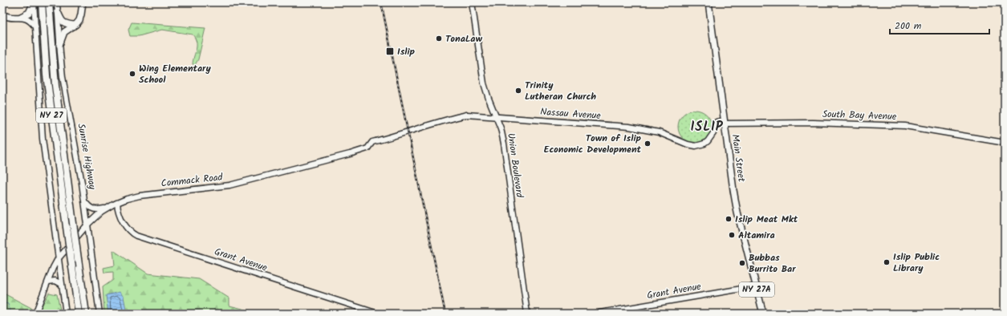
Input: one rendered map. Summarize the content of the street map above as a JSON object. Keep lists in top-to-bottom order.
{
  "streets": {
    "highway": ["NY 27"],
    "main road": ["Main Street", "NY 27A"],
    "street": [
      "Nassau Avenue",
      "South Bay Avenue",
      "Sunrise Highway",
      "Union Boulevard",
      "Commack Road",
      "Grant Avenue"
    ]
  },
  "crossings": [
    ["Nassau Avenue", "South Bay Avenue"],
    ["Nassau Avenue", "Main Street"],
    ["Nassau Avenue", "Union Boulevard"],
    ["Nassau Avenue", "Commack Road"],
    ["South Bay Avenue", "Main Street"],
    ["Sunrise Highway", "Commack Road"],
    ["Main Street", "Grant Avenue"],
    ["Commack Road", "Grant Avenue"]
  ],
  "districts": ["ISLIP"],
  "places": {
    "other": [
      "TonaLaw",
      "Wing Elementary School",
      "Trinity Lutheran Church",
      "Town of Islip Economic Development",
      "Islip Meat Mkt",
      "Altamira",
      "Islip Public Library",
      "Bubbas Burrito Bar"
    ],
    "transit": ["Islip"]
  },
  "scale_bar": "200 m"
}
